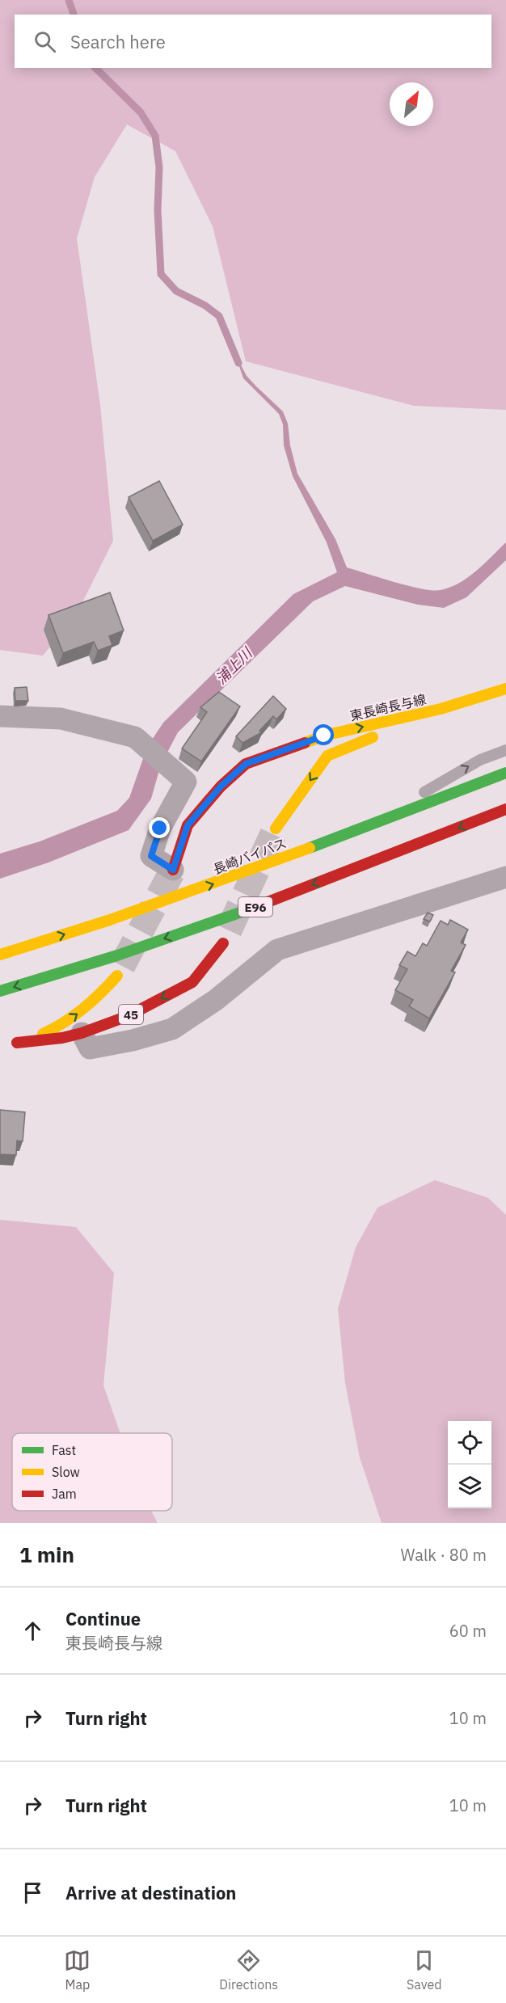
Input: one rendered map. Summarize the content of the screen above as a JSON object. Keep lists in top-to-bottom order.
{
  "streets": {
    "main road": [
      "東長崎長与線",
      "長崎バイパス",
      "E96",
      "45"
    ]
  },
  "water": ["浦上川"],
  "legend": ["Fast", "Slow", "Jam"],
  "north": "top right",
  "page": {
    "search": "Search here",
    "heading": ["1 min", "Walk · 80 m"],
    "list": [
      ["Continue", "東長崎長与線", "60 m"],
      ["Turn right", "10 m"],
      ["Turn right", "10 m"],
      "Arrive at destination"
    ],
    "nav": ["Map", "Directions", "Saved"]
  }
}
